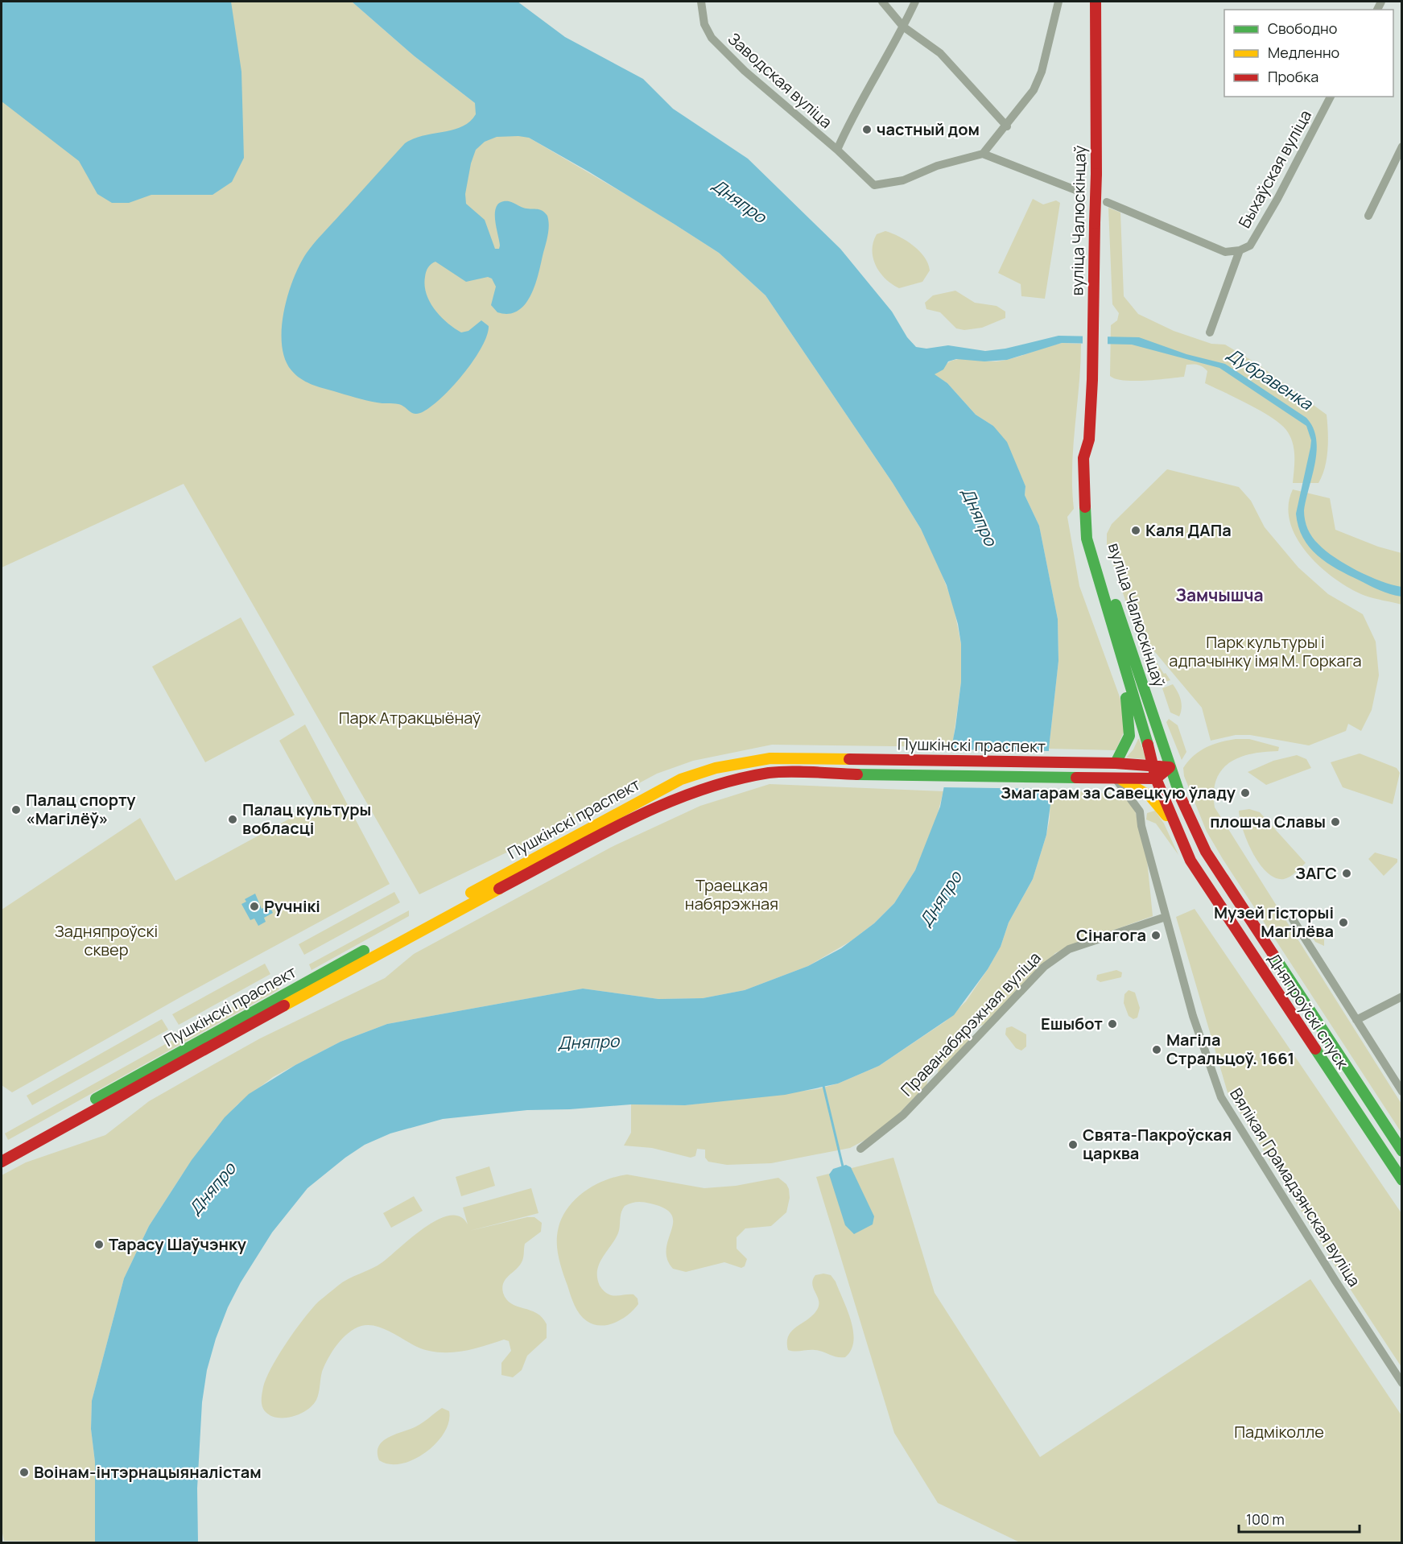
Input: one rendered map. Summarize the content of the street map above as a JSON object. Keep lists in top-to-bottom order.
{
  "streets": {
    "main road": ["вуліца Чалюскінцаў", "Пушкінскі праспект", "Дняпроўскі спуск"],
    "street": [
      "Заводская вуліца",
      "Быхаўская вуліца",
      "Праванабярэжная вуліца",
      "Вялікая Грамадзянская вуліца"
    ]
  },
  "crossings": [
    ["вуліца Чалюскінцаў", "Пушкінскі праспект"],
    ["вуліца Чалюскінцаў", "Дняпроўскі спуск"],
    ["Пушкінскі праспект", "Дняпроўскі спуск"],
    ["Пушкінскі праспект", "Вялікая Грамадзянская вуліца"],
    ["Праванабярэжная вуліца", "Вялікая Грамадзянская вуліца"]
  ],
  "districts": ["Замчышча"],
  "water": ["Дняпро", "Дубравенка"],
  "parks": [
    "Парк культуры і адпачынку імя М. Горкага",
    "Парк Атракцыёнаў",
    "Траецкая набярэжная",
    "Задняпроўскі сквер",
    "Падміколле"
  ],
  "places": [
    "частный дом",
    "Каля ДАПа",
    "Змагарам за Савецкую ўладу",
    "Палац спорту «Магілёў»",
    "Палац культуры вобласці",
    "плошча Славы",
    "ЗАГС",
    "Ручнікі",
    "Музей гісторыі Магілёва",
    "Сінагога",
    "Ешыбот",
    "Магіла Стральцоў. 1661",
    "Свята-Пакроўская царква",
    "Тарасу Шаўчэнку",
    "Воінам-інтэрнацыяналістам"
  ],
  "legend": ["Свободно", "Медленно", "Пробка"],
  "scale_bar": "100 m"
}
